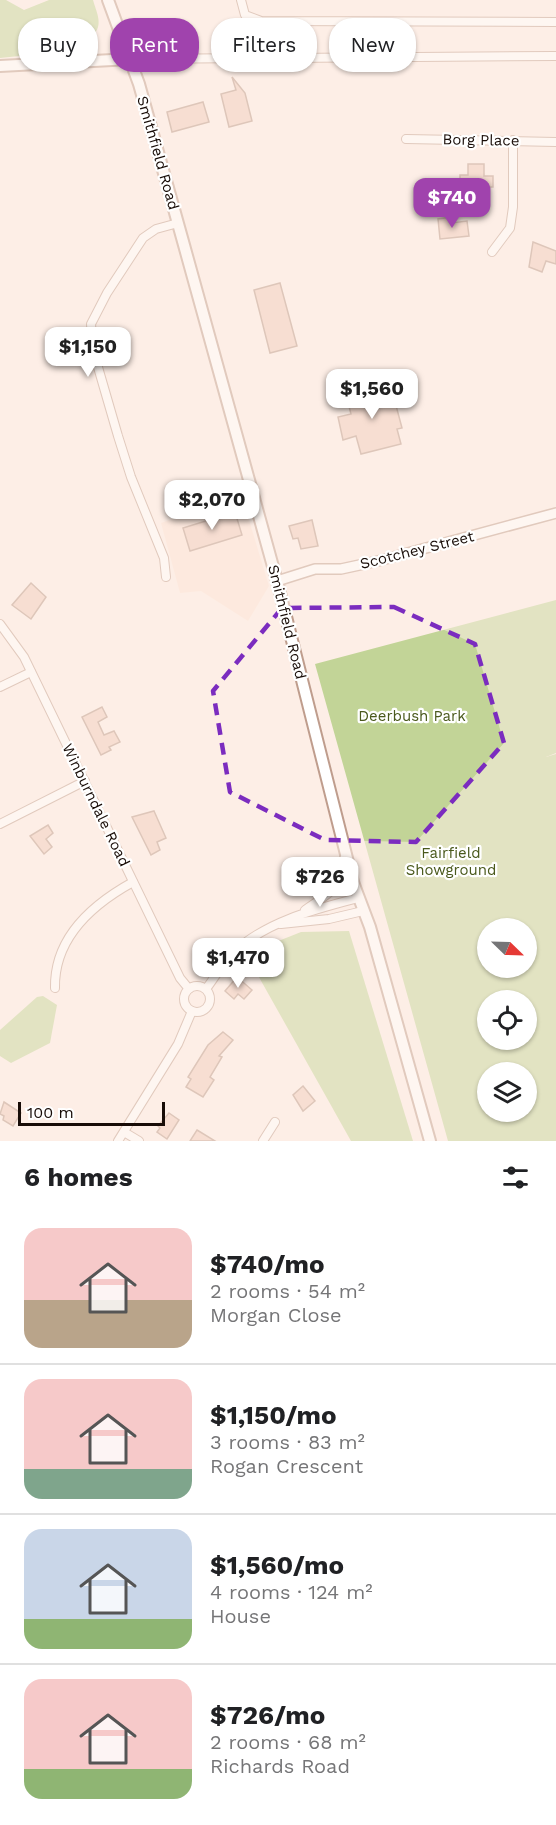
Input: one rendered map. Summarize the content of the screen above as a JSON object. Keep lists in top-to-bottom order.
{
  "streets": {
    "main road": ["Smithfield Road"],
    "street": ["Borg Place", "Scotchey Street", "Winburndale Road"]
  },
  "crossings": [
    ["Smithfield Road", "Scotchey Street"]
  ],
  "parks": ["Deerbush Park", "Fairfield Showground"],
  "scale_bar": "100 m",
  "north": "bottom right",
  "page": {
    "chip": [
      "Buy",
      "Rent",
      "Filters",
      "New"
    ],
    "price": [
      "$740",
      "$1,150",
      "$1,560",
      "$2,070",
      "$726",
      "$1,470"
    ],
    "scale": "100 m",
    "heading": "6 homes",
    "list": [
      {
        "name": "$740/mo",
        "note": "2 rooms · 54 m² · Morgan Close"
      },
      {
        "name": "$1,150/mo",
        "note": "3 rooms · 83 m² · Rogan Crescent"
      },
      {
        "name": "$1,560/mo",
        "note": "4 rooms · 124 m² · House"
      },
      {
        "name": "$726/mo",
        "note": "2 rooms · 68 m² · Richards Road"
      }
    ]
  }
}
